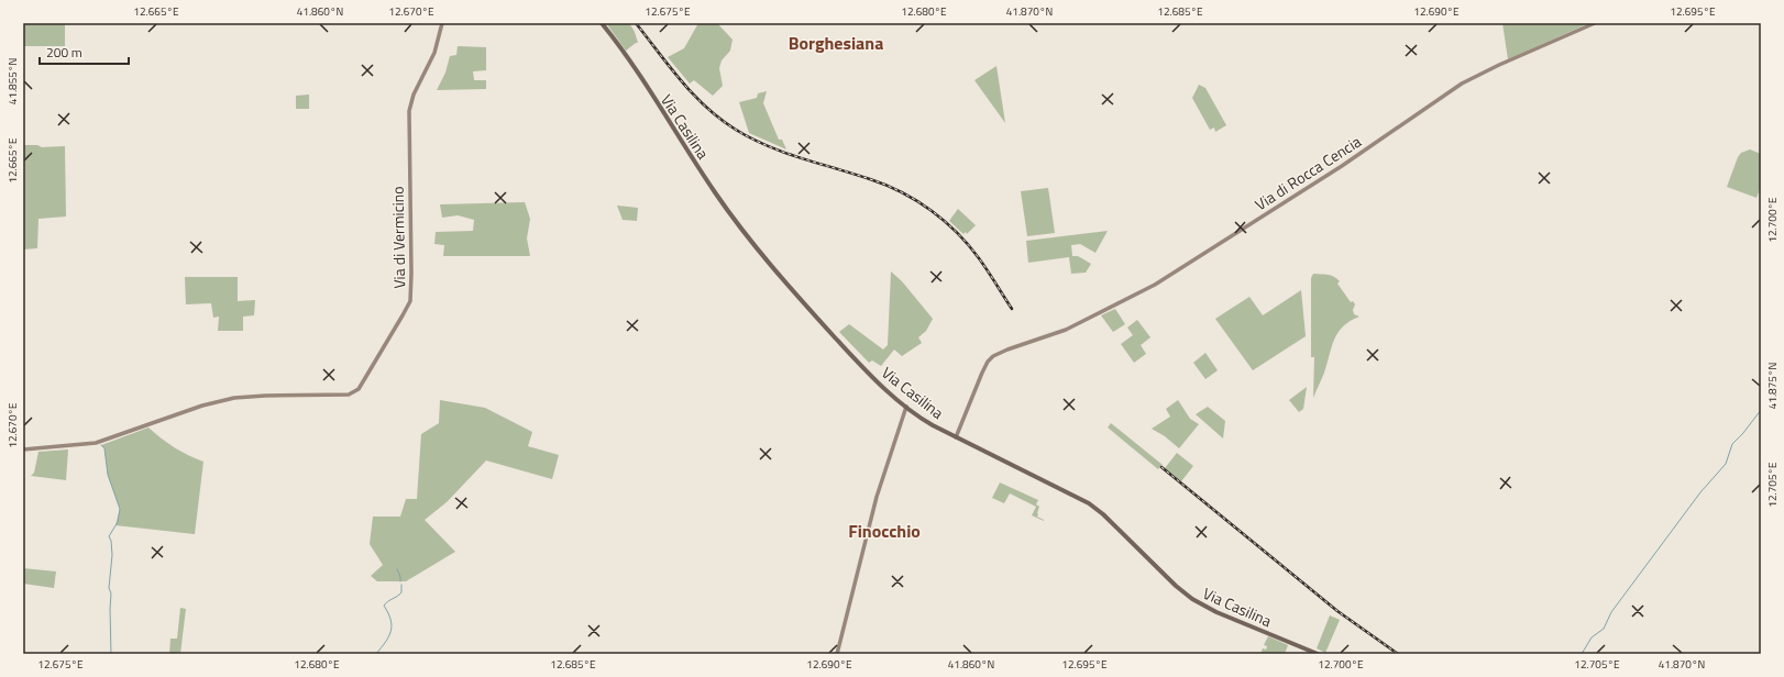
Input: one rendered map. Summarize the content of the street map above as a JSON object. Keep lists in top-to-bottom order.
{
  "streets": {
    "main road": ["Via Casilina", "Via di Rocca Cencia", "Via di Vermicino"]
  },
  "crossings": [
    ["Via Casilina", "Via di Rocca Cencia"]
  ],
  "districts": ["Borghesiana", "Finocchio"],
  "scale_bar": "200 m",
  "coordinates": [
    "12.665°E",
    "41.860°N",
    "12.670°E",
    "12.675°E",
    "12.680°E",
    "41.870°N",
    "12.685°E",
    "12.690°E",
    "12.695°E",
    "41.855°N",
    "12.700°E",
    "41.875°N",
    "12.705°E"
  ]
}
